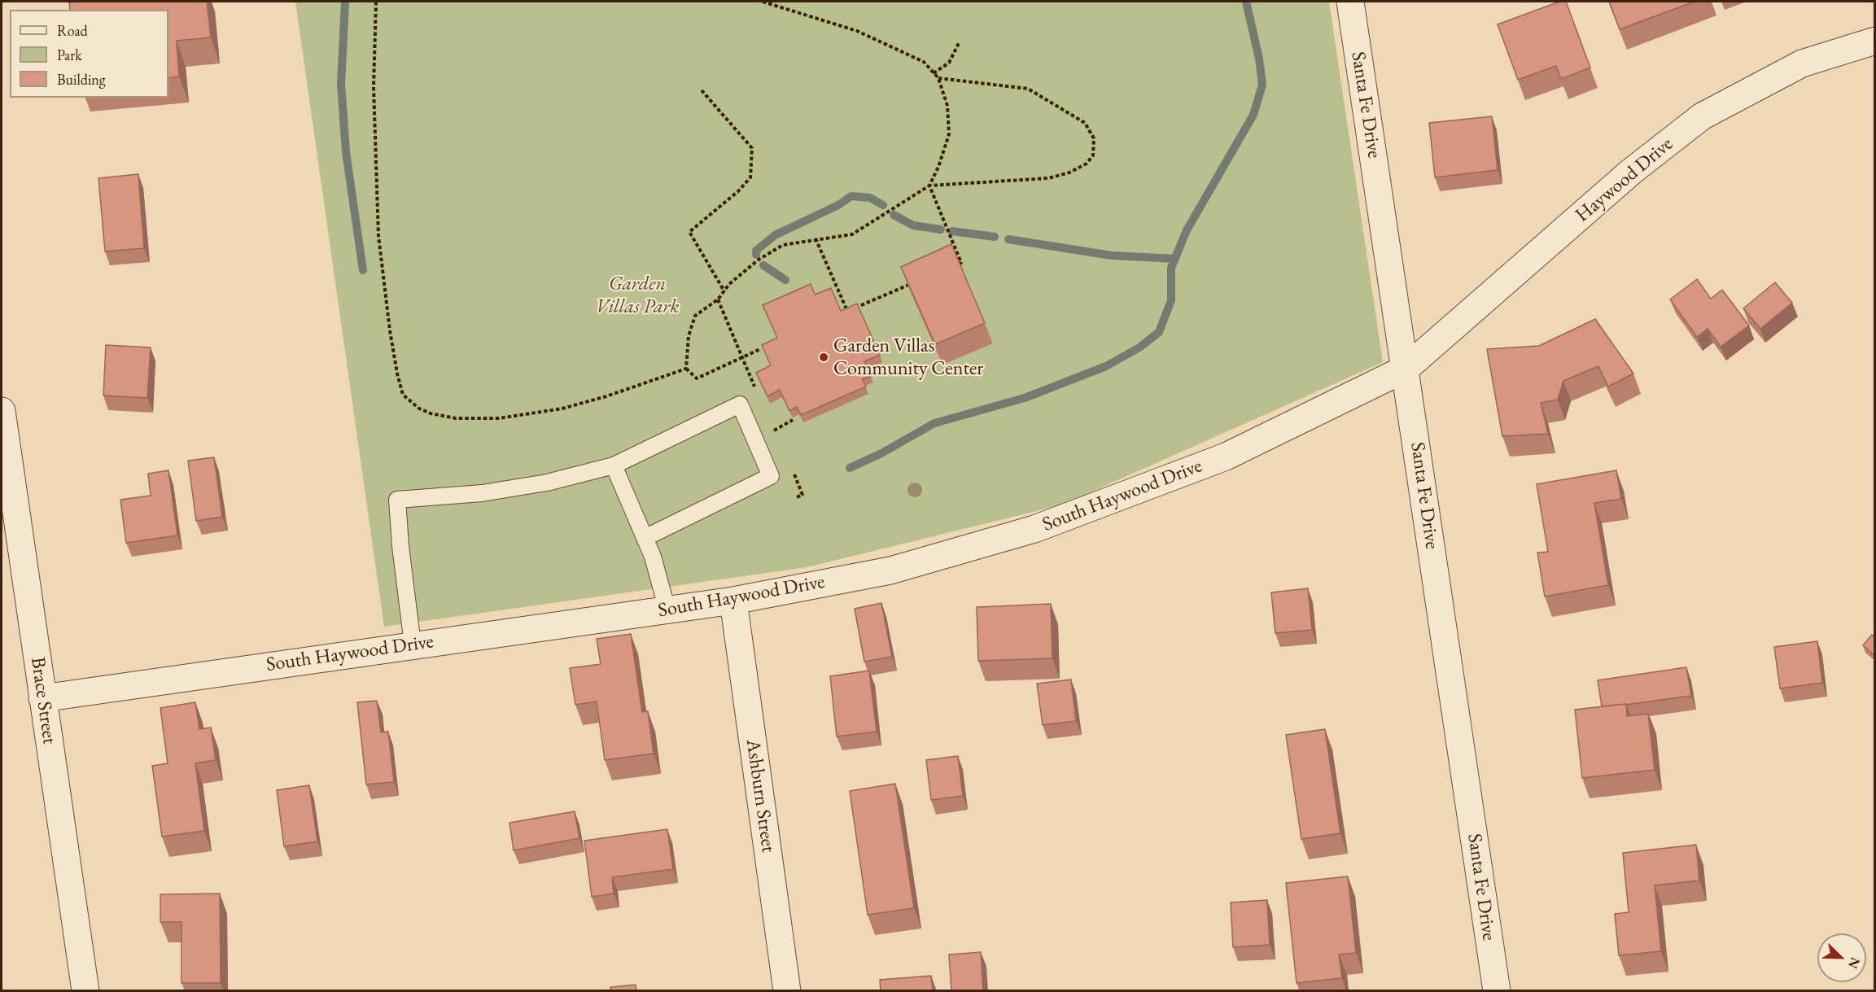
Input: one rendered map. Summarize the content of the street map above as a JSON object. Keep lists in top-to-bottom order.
{
  "streets": {
    "street": [
      "Santa Fe Drive",
      "Haywood Drive",
      "South Haywood Drive",
      "Brace Street",
      "Ashburn Street"
    ]
  },
  "crossings": [
    ["Santa Fe Drive", "Haywood Drive"],
    ["Santa Fe Drive", "South Haywood Drive"],
    ["Haywood Drive", "South Haywood Drive"],
    ["South Haywood Drive", "Brace Street"],
    ["South Haywood Drive", "Ashburn Street"]
  ],
  "parks": ["Garden Villas Park"],
  "places": ["Garden Villas Community Center"],
  "legend": ["Road", "Park", "Building"],
  "north": "bottom right"
}
